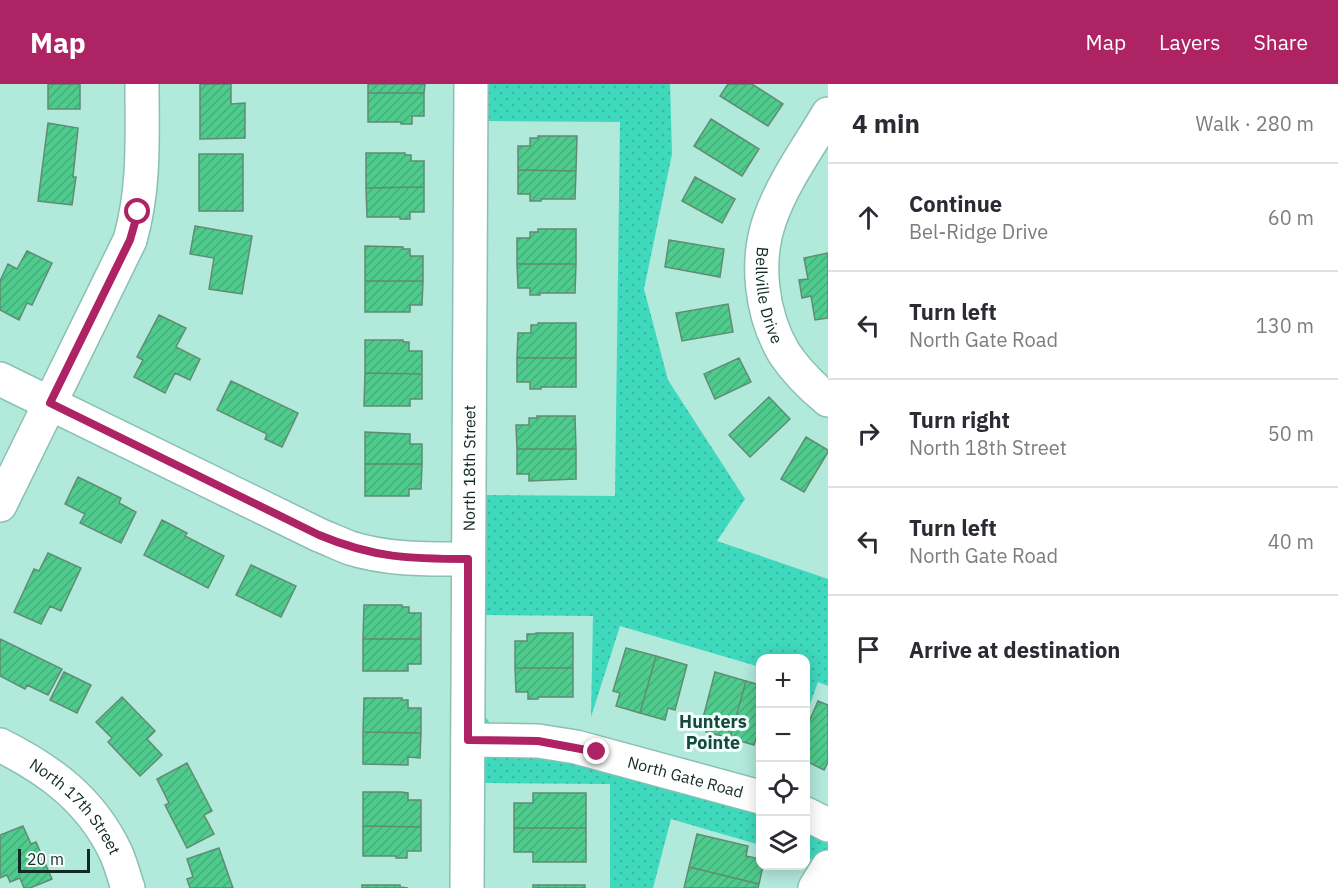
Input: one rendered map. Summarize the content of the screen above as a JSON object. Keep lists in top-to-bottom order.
{
  "streets": {
    "street": [
      "Bellville Drive",
      "North 18th Street",
      "North Gate Road",
      "North 17th Street"
    ]
  },
  "crossings": [
    ["North 18th Street", "North Gate Road"]
  ],
  "districts": ["Hunters Pointe"],
  "scale_bar": "20 m",
  "page": {
    "header": "Map",
    "nav": ["Map", "Layers", "Share"],
    "heading": ["4 min", "Walk · 280 m"],
    "list": [
      ["Continue", "Bel-Ridge Drive", "60 m"],
      ["Turn left", "North Gate Road", "130 m"],
      ["Turn right", "North 18th Street", "50 m"],
      ["Turn left", "North Gate Road", "40 m"],
      "Arrive at destination"
    ],
    "map_buttons": ["+", "−"],
    "scale": "20 m"
  }
}
